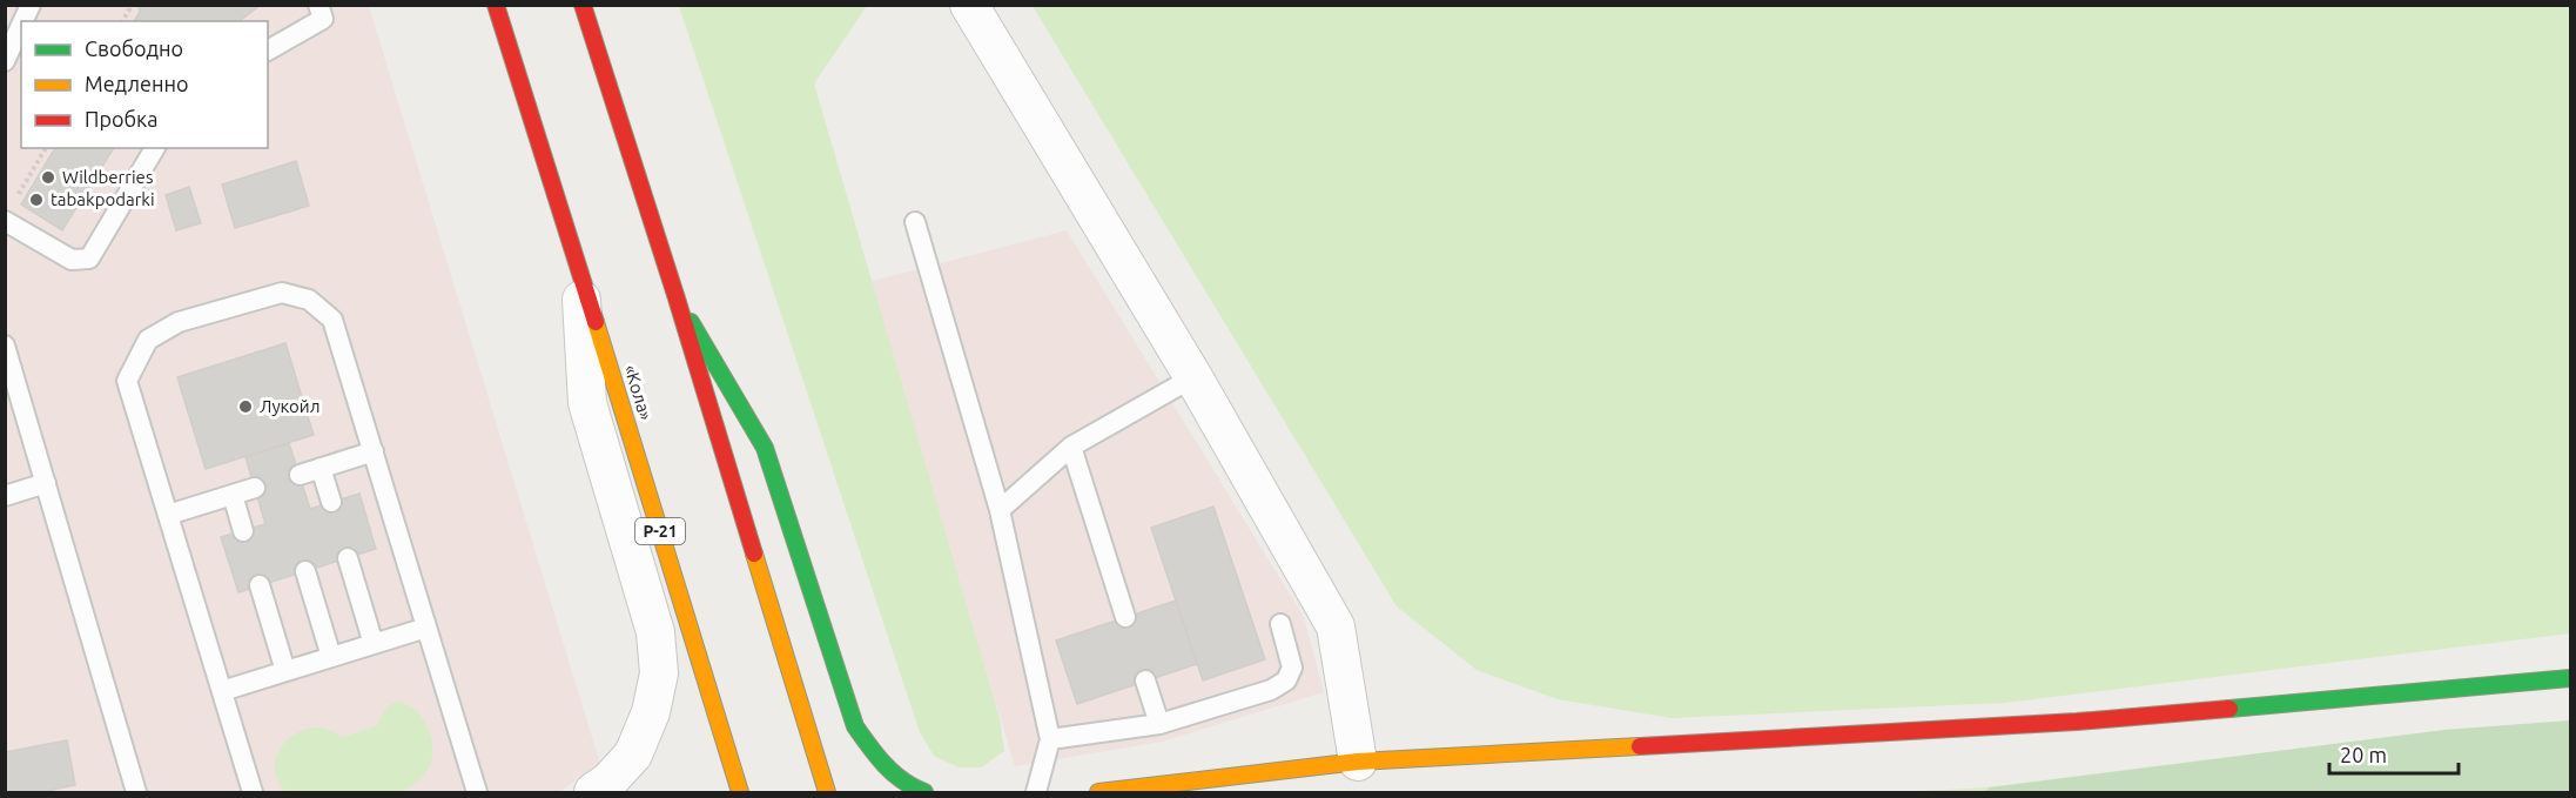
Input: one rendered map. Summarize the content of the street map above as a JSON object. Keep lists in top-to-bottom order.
{
  "streets": {
    "main road": ["«Кола»", "Р-21"]
  },
  "places": ["Wildberries", "tabakpodarki", "Лукойл"],
  "legend": ["Свободно", "Медленно", "Пробка"],
  "scale_bar": "20 m"
}
